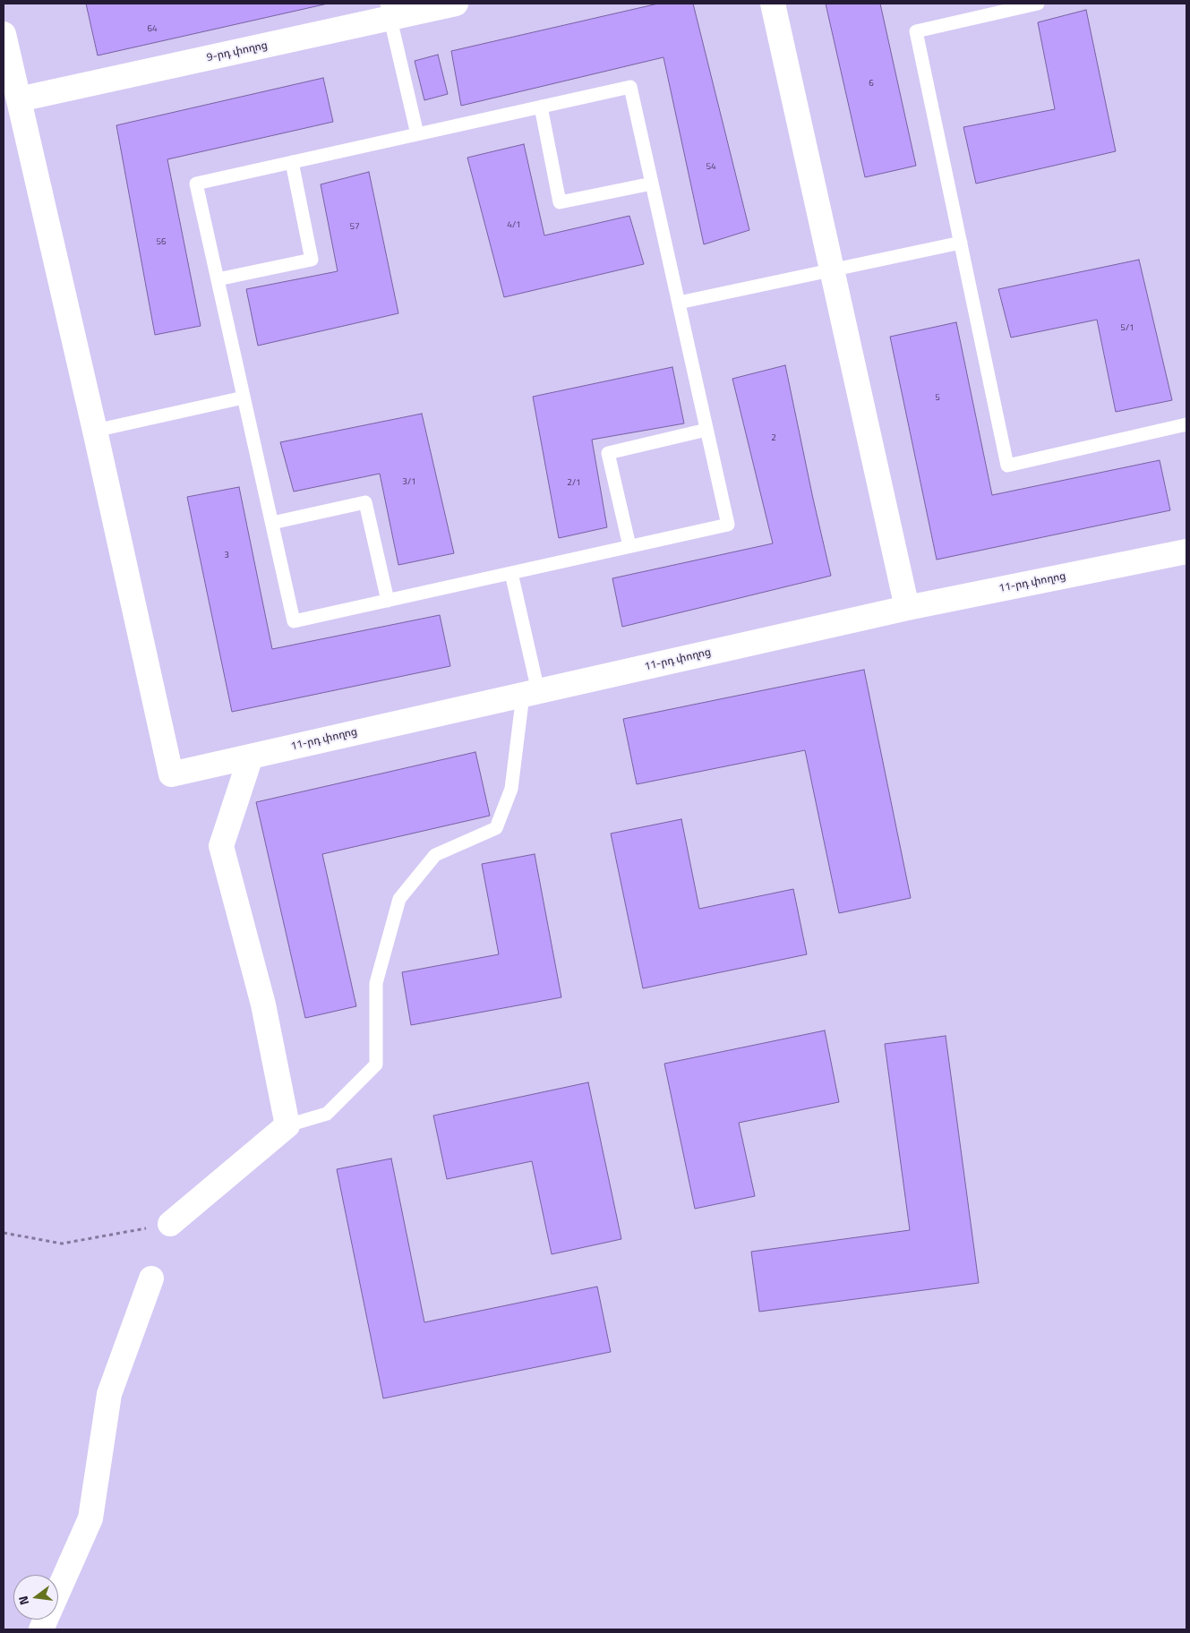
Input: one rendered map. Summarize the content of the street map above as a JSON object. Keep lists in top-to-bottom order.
{
  "streets": {
    "street": ["9-րդ փողոց", "11-րդ փողոց"]
  },
  "house_numbers": [
    "64",
    "6",
    "54",
    "4/1",
    "57",
    "56",
    "5/1",
    "5",
    "2",
    "3/1",
    "2/1",
    "3"
  ],
  "north": "left"
}
